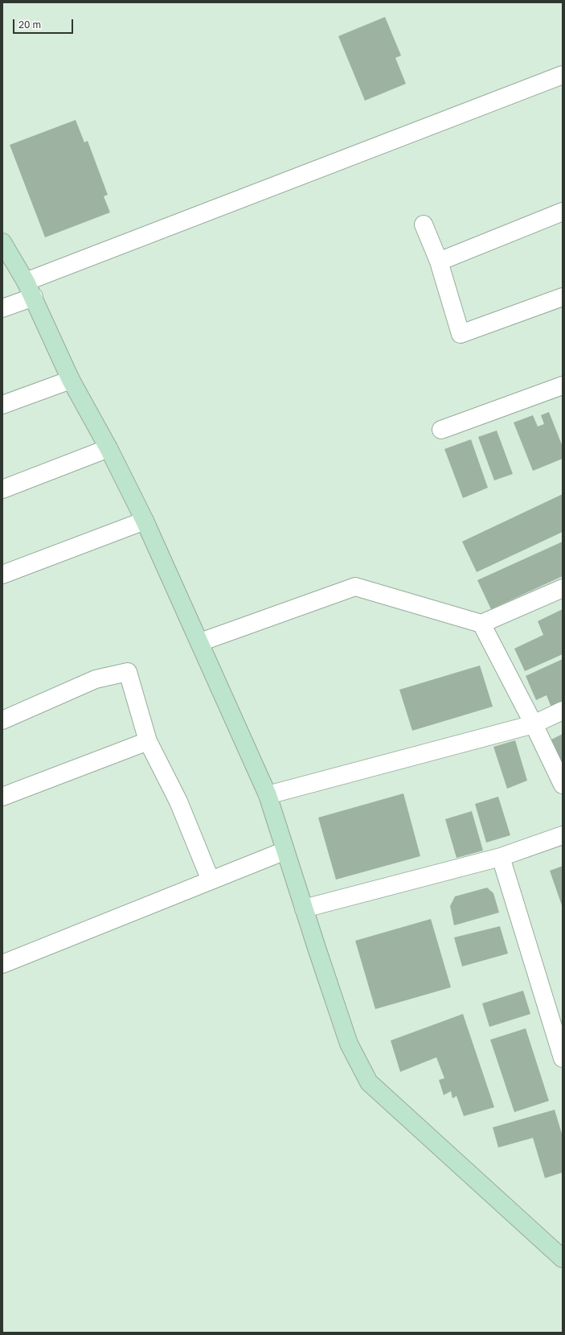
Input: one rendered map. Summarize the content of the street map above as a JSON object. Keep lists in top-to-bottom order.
{
  "scale_bar": "20 m"
}
